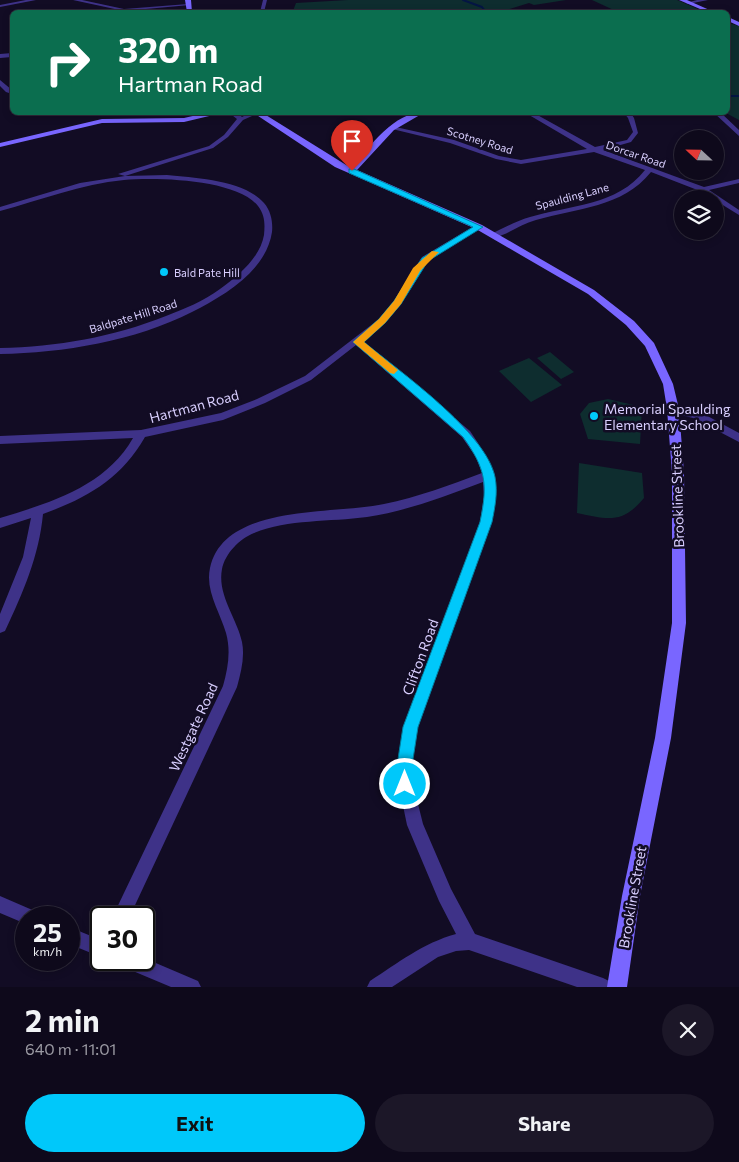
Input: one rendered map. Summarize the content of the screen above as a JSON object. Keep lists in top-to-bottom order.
{
  "streets": {
    "main road": ["Brookline Street"],
    "street": [
      "Scotney Road",
      "Dorcar Road",
      "Spaulding Lane",
      "Baldpate Hill Road",
      "Hartman Road",
      "Clifton Road",
      "Westgate Road"
    ]
  },
  "crossings": [
    ["Scotney Road", "Dorcar Road"],
    ["Dorcar Road", "Spaulding Lane"],
    ["Spaulding Lane", "Brookline Street"],
    ["Hartman Road", "Brookline Street"],
    ["Hartman Road", "Clifton Road"],
    ["Clifton Road", "Westgate Road"]
  ],
  "places": ["Bald Pate Hill", "Memorial Spaulding Elementary School"],
  "north": "left",
  "page": {
    "turn": ["320 m", "Hartman Road"],
    "speed": "25 km/h",
    "limit": "30",
    "heading": ["2 min", "640 m · 11:01"],
    "buttons": ["Exit", "Share"]
  }
}
